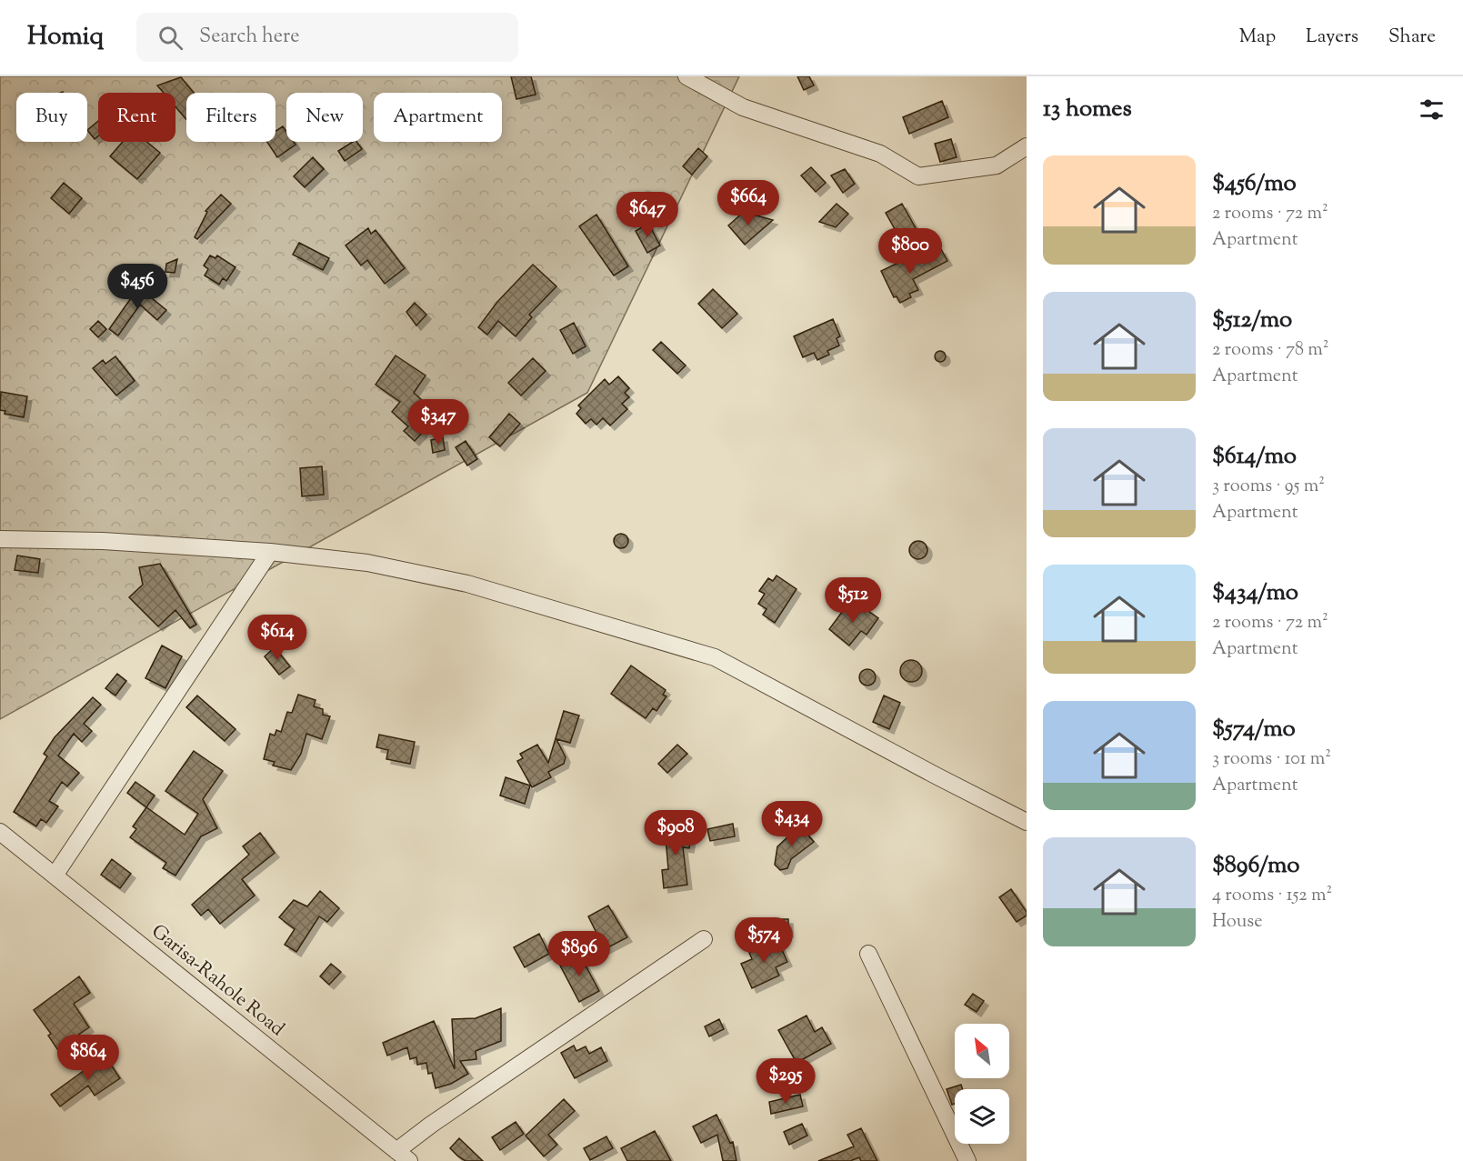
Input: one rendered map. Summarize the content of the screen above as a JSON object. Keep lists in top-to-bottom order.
{
  "streets": {
    "street": ["Garisa-Rahole Road"]
  },
  "north": "top left",
  "page": {
    "header": "Homiq",
    "search": "Search here",
    "nav": ["Map", "Layers", "Share"],
    "heading": "13 homes",
    "chip": [
      "Buy",
      "Rent",
      "Filters",
      "New",
      "Apartment"
    ],
    "list": [
      {
        "name": "$456/mo",
        "note": "2 rooms · 72 m² · Apartment"
      },
      {
        "name": "$512/mo",
        "note": "2 rooms · 78 m² · Apartment"
      },
      {
        "name": "$614/mo",
        "note": "3 rooms · 95 m² · Apartment"
      },
      {
        "name": "$434/mo",
        "note": "2 rooms · 72 m² · Apartment"
      },
      {
        "name": "$574/mo",
        "note": "3 rooms · 101 m² · Apartment"
      },
      {
        "name": "$896/mo",
        "note": "4 rooms · 152 m² · House"
      }
    ],
    "price": [
      "$664",
      "$647",
      "$800",
      "$456",
      "$347",
      "$512",
      "$614",
      "$434",
      "$908",
      "$574",
      "$896",
      "$864",
      "$295"
    ]
  }
}
